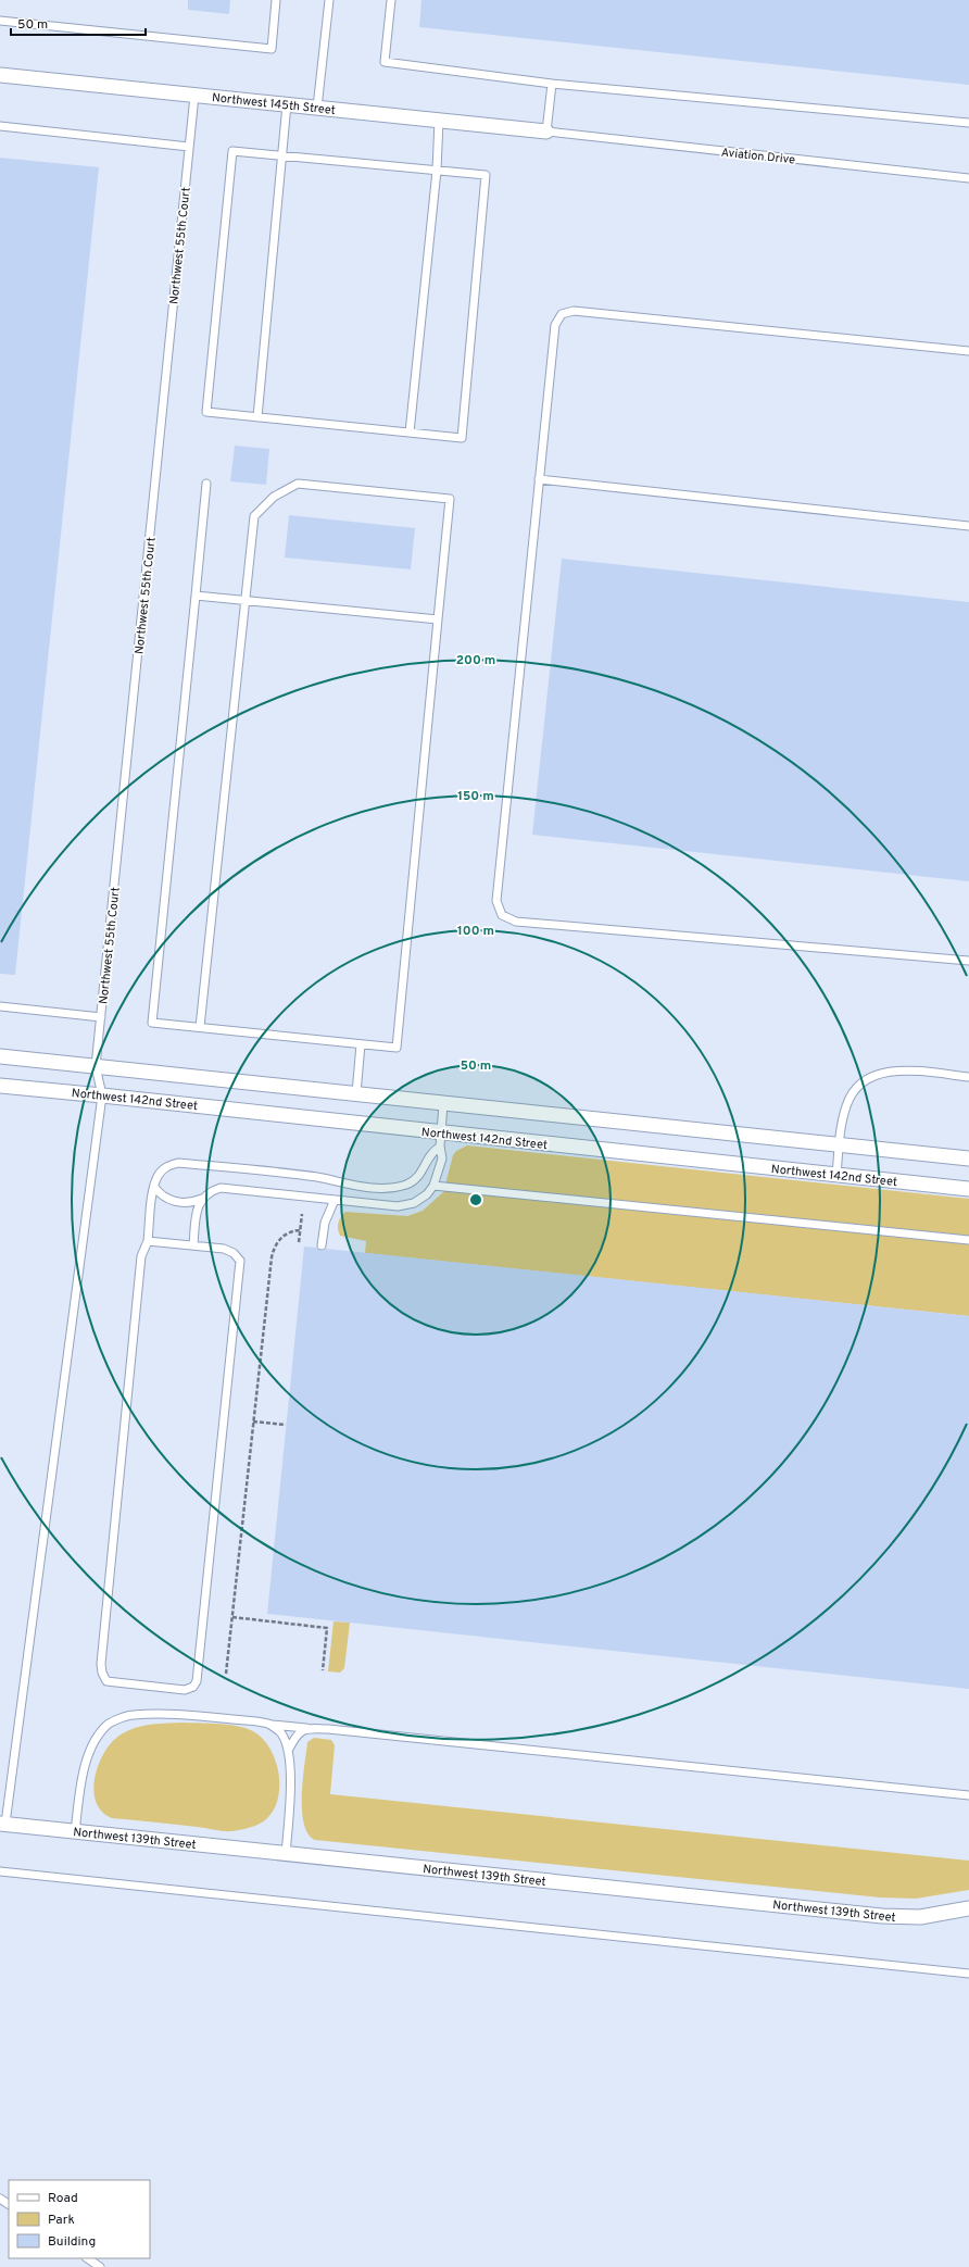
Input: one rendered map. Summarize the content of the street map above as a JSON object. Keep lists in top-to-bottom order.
{
  "streets": {
    "street": ["Northwest 145th Street", "Northwest 142nd Street", "Northwest 139th Street"],
    "lane": ["Aviation Drive", "Northwest 55th Court"]
  },
  "crossings": [
    ["Northwest 145th Street", "Aviation Drive"],
    ["Northwest 145th Street", "Northwest 55th Court"],
    ["Northwest 55th Court", "Northwest 142nd Street"]
  ],
  "legend": ["Road", "Park", "Building"],
  "scale_bar": "50 m",
  "rings": [
    "200 m",
    "150 m",
    "100 m",
    "50 m"
  ]
}
